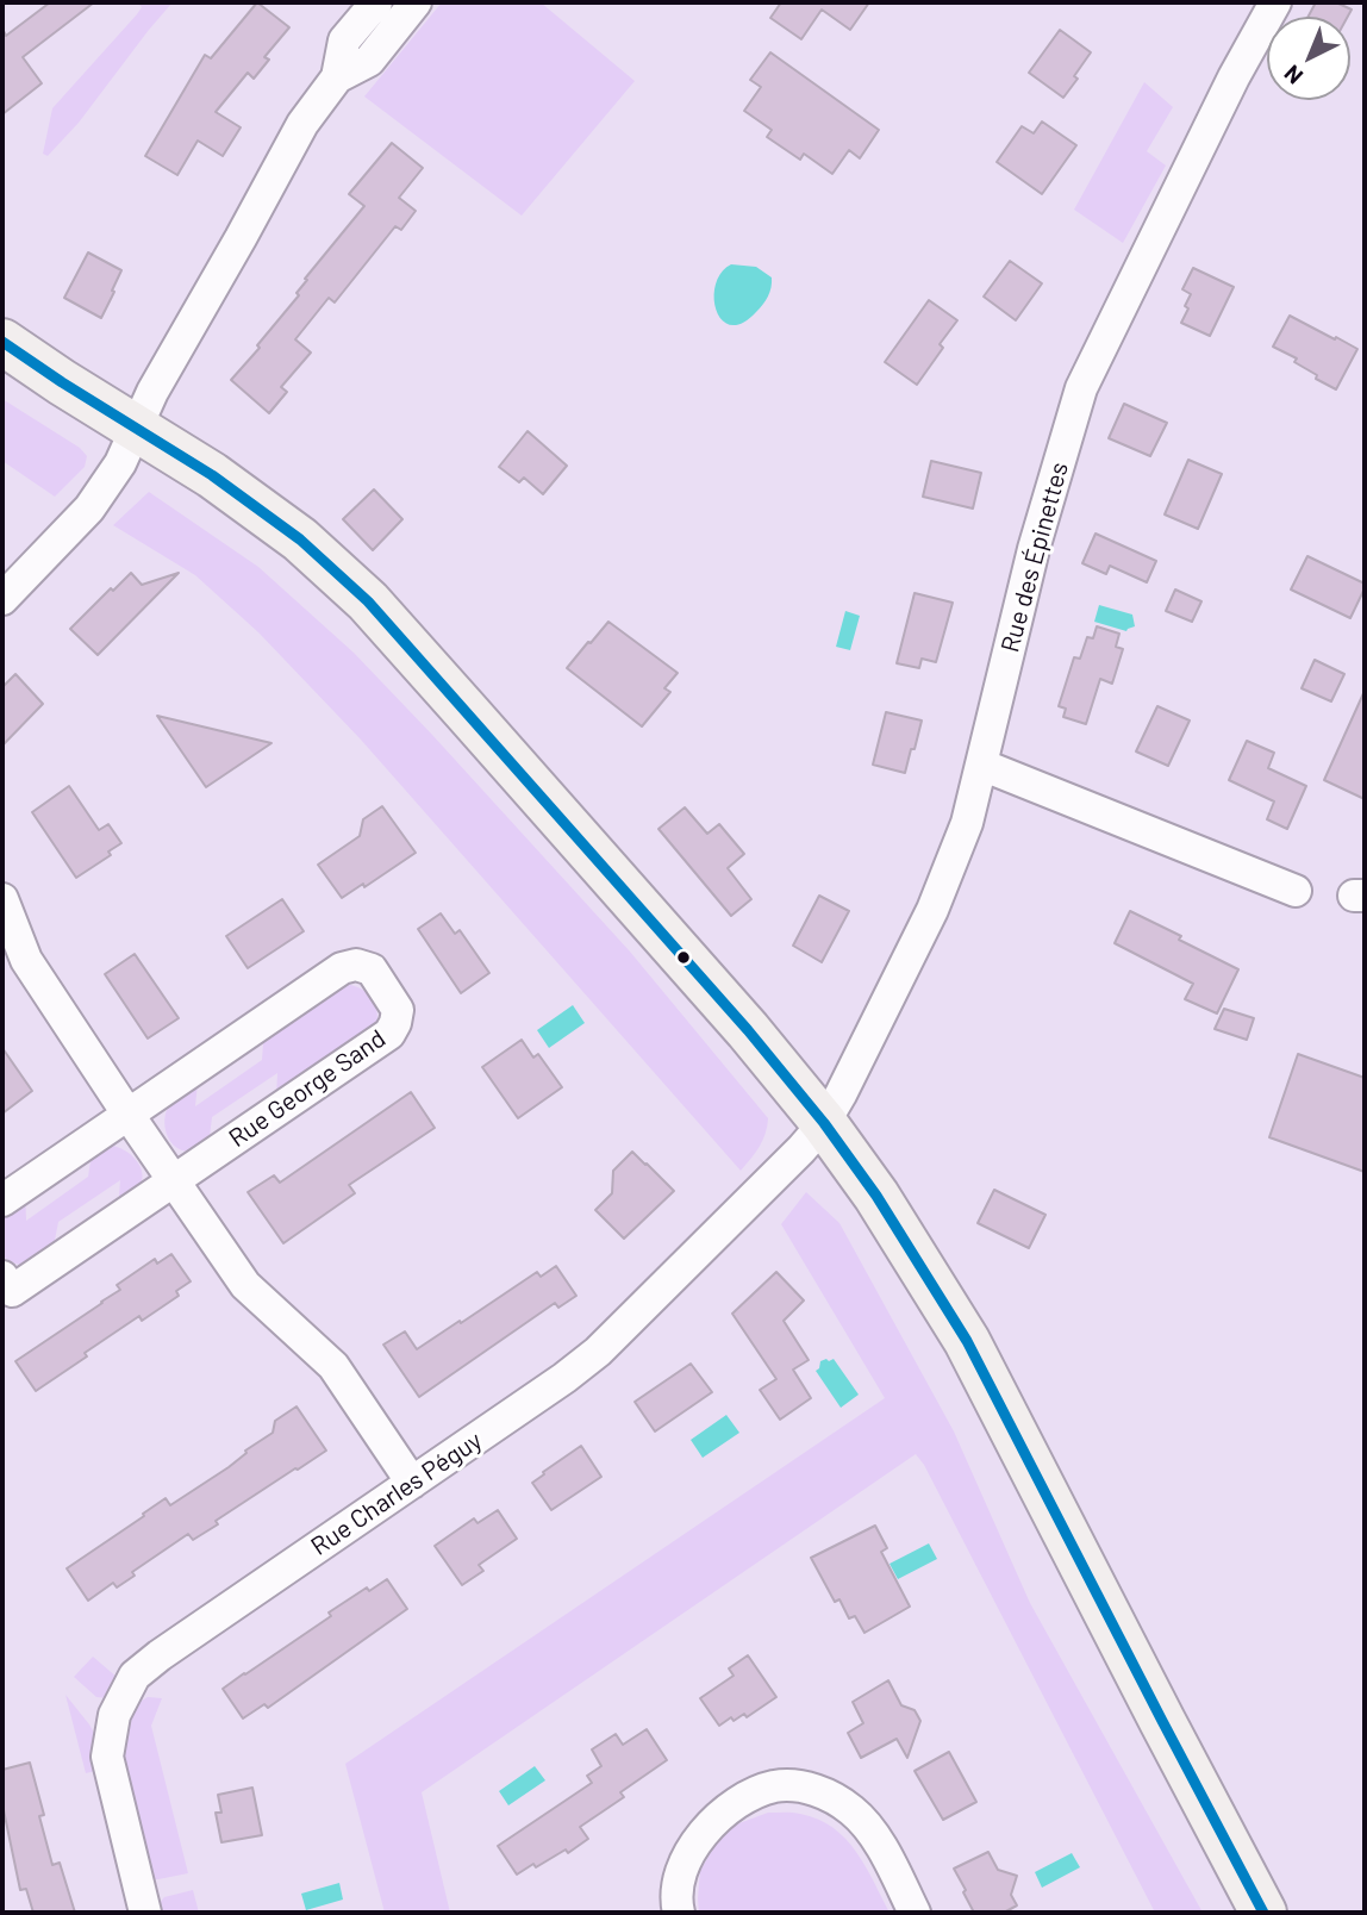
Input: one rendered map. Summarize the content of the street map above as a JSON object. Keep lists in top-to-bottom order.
{
  "streets": {
    "street": ["Rue des Épinettes", "Rue George Sand", "Rue Charles Péguy"]
  },
  "crossings": [
    ["Rue des Épinettes", "Rue Charles Péguy"]
  ],
  "north": "bottom left"
}
